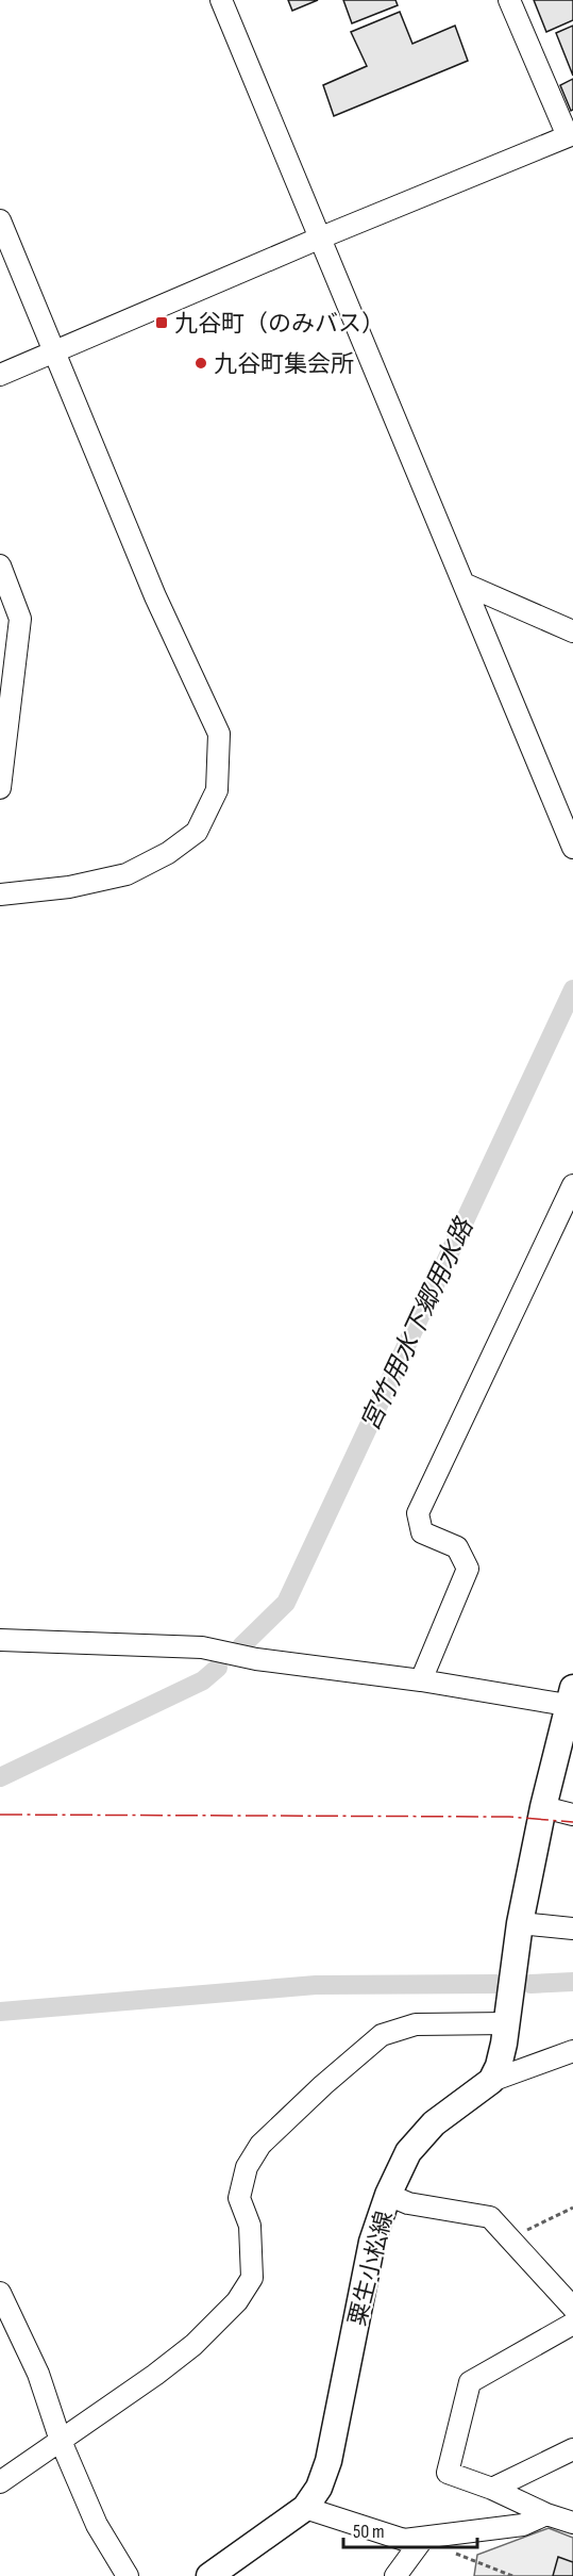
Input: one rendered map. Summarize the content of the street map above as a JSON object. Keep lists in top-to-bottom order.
{
  "streets": {
    "main road": ["粟生小松線"]
  },
  "water": ["宮竹用水下郷用水路"],
  "places": {
    "transit": ["九谷町（のみバス）"],
    "other": ["九谷町集会所"]
  },
  "scale_bar": "50 m"
}
